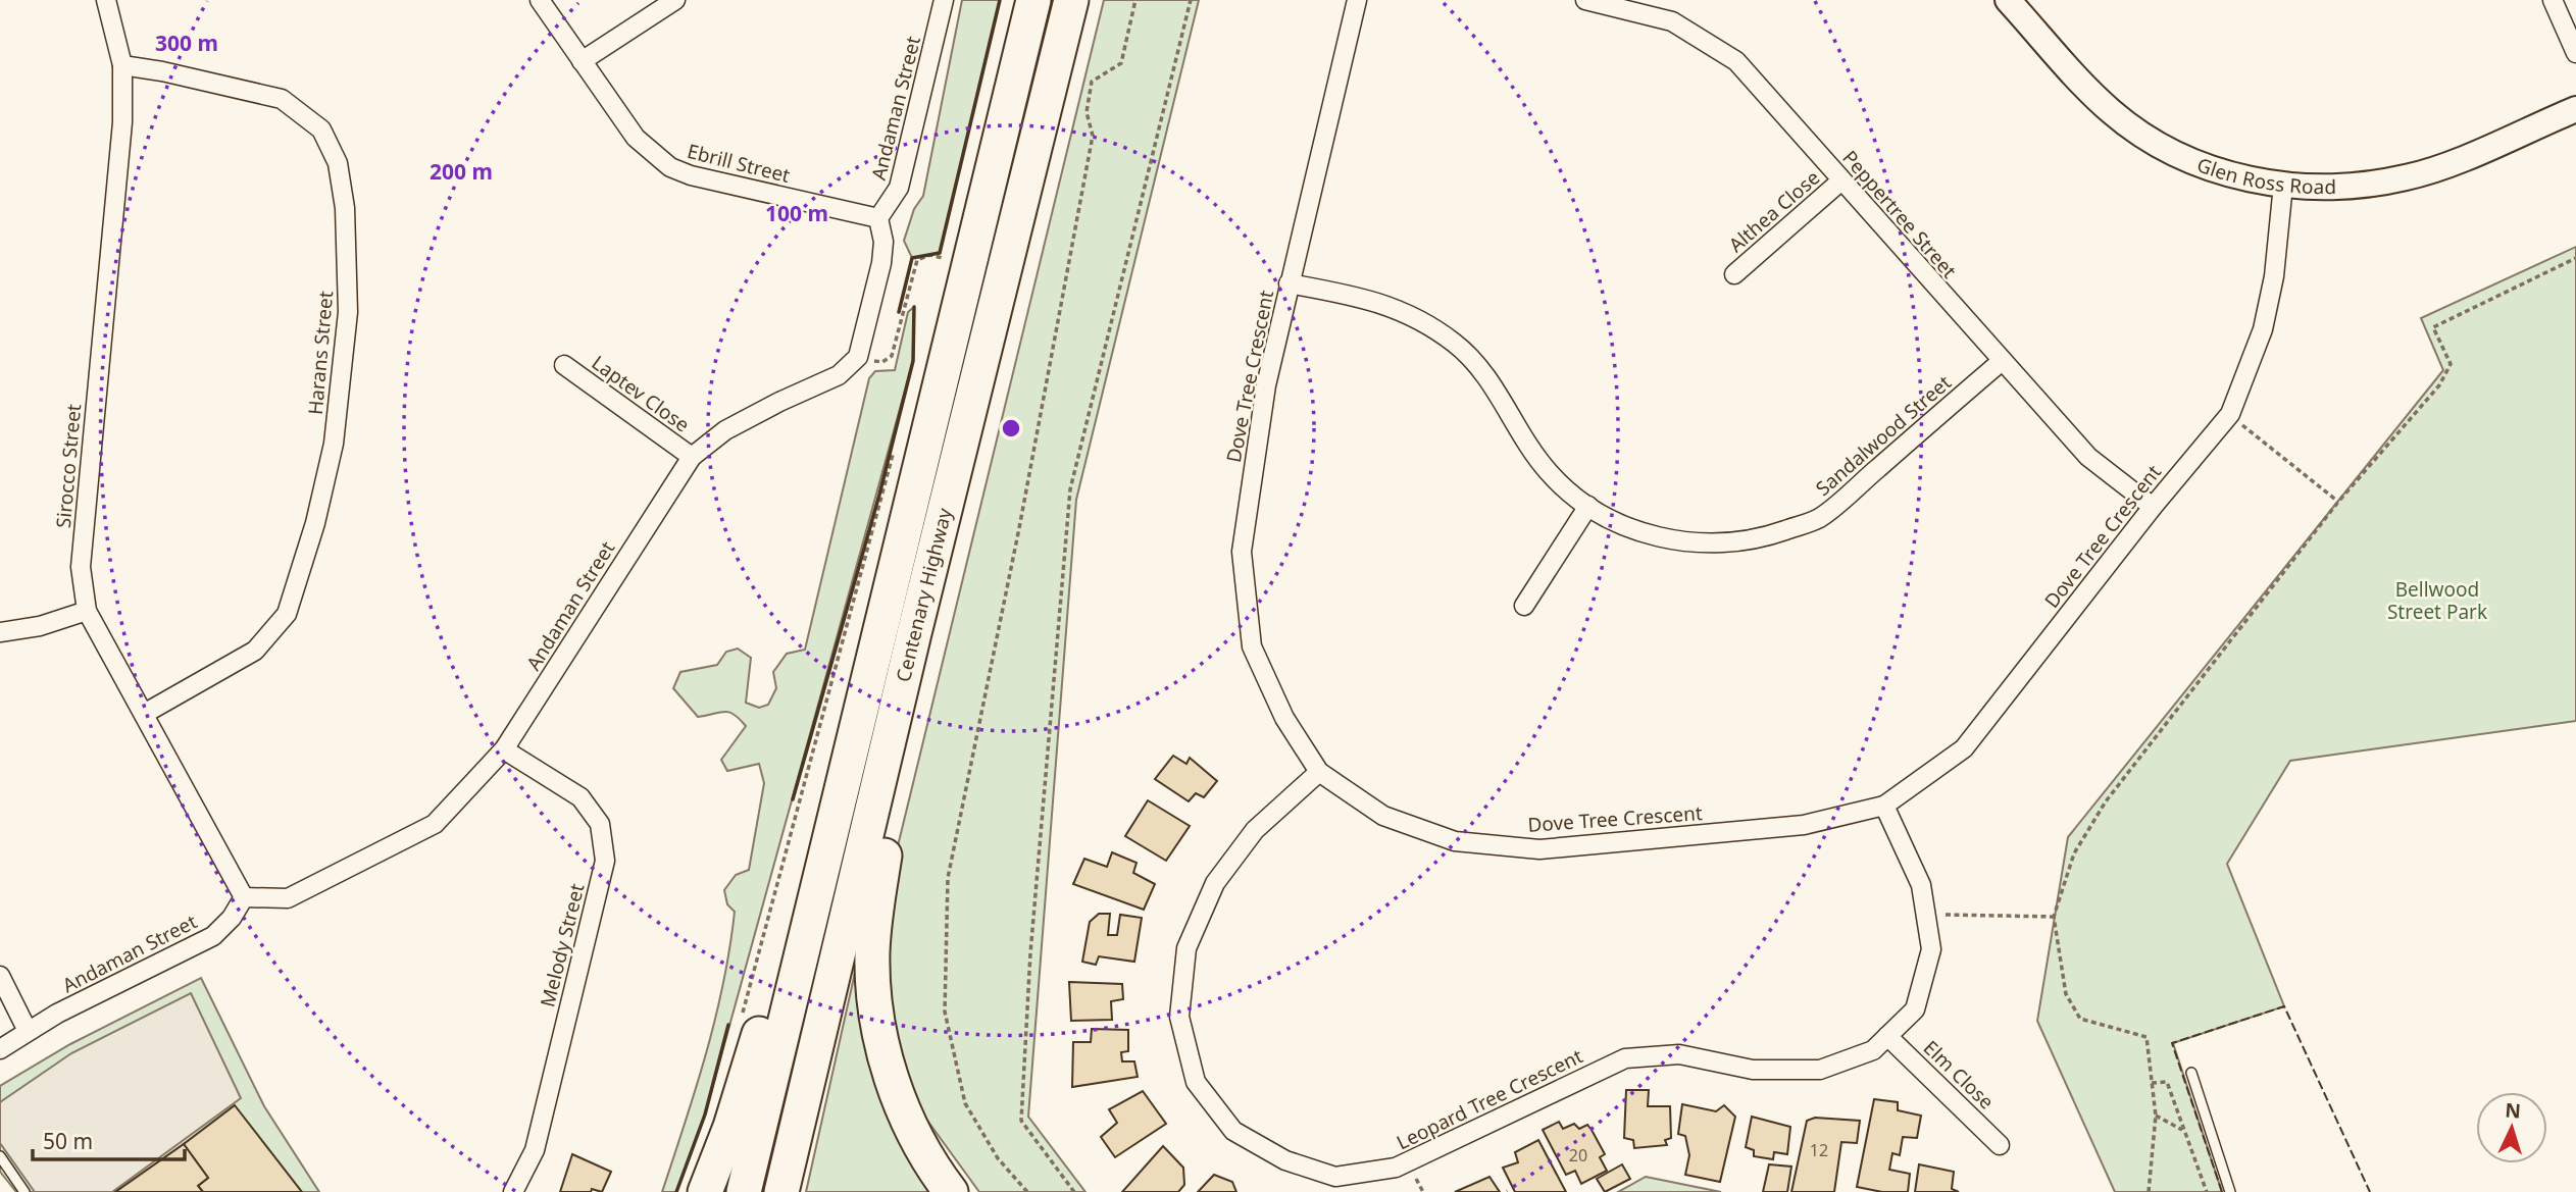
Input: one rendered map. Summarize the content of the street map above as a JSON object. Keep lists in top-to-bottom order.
{
  "streets": {
    "highway": ["Centenary Highway"],
    "street": [
      "Andaman Street",
      "Ebrill Street",
      "Glen Ross Road",
      "Althea Close",
      "Peppertree Street",
      "Harans Street",
      "Dove Tree Crescent",
      "Laptev Close",
      "Sandalwood Street",
      "Sirocco Street",
      "Melody Street",
      "Elm Close",
      "Leopard Tree Crescent"
    ]
  },
  "crossings": [
    ["Andaman Street", "Ebrill Street"],
    ["Andaman Street", "Laptev Close"],
    ["Andaman Street", "Sirocco Street"],
    ["Andaman Street", "Melody Street"],
    ["Glen Ross Road", "Dove Tree Crescent"],
    ["Althea Close", "Peppertree Street"],
    ["Peppertree Street", "Dove Tree Crescent"],
    ["Peppertree Street", "Sandalwood Street"],
    ["Harans Street", "Sirocco Street"],
    ["Dove Tree Crescent", "Sandalwood Street"],
    ["Dove Tree Crescent", "Leopard Tree Crescent"],
    ["Elm Close", "Leopard Tree Crescent"]
  ],
  "parks": ["Bellwood Street Park"],
  "house_numbers": ["12", "20"],
  "scale_bar": "50 m",
  "north": "top",
  "rings": ["300 m", "200 m", "100 m"]
}
